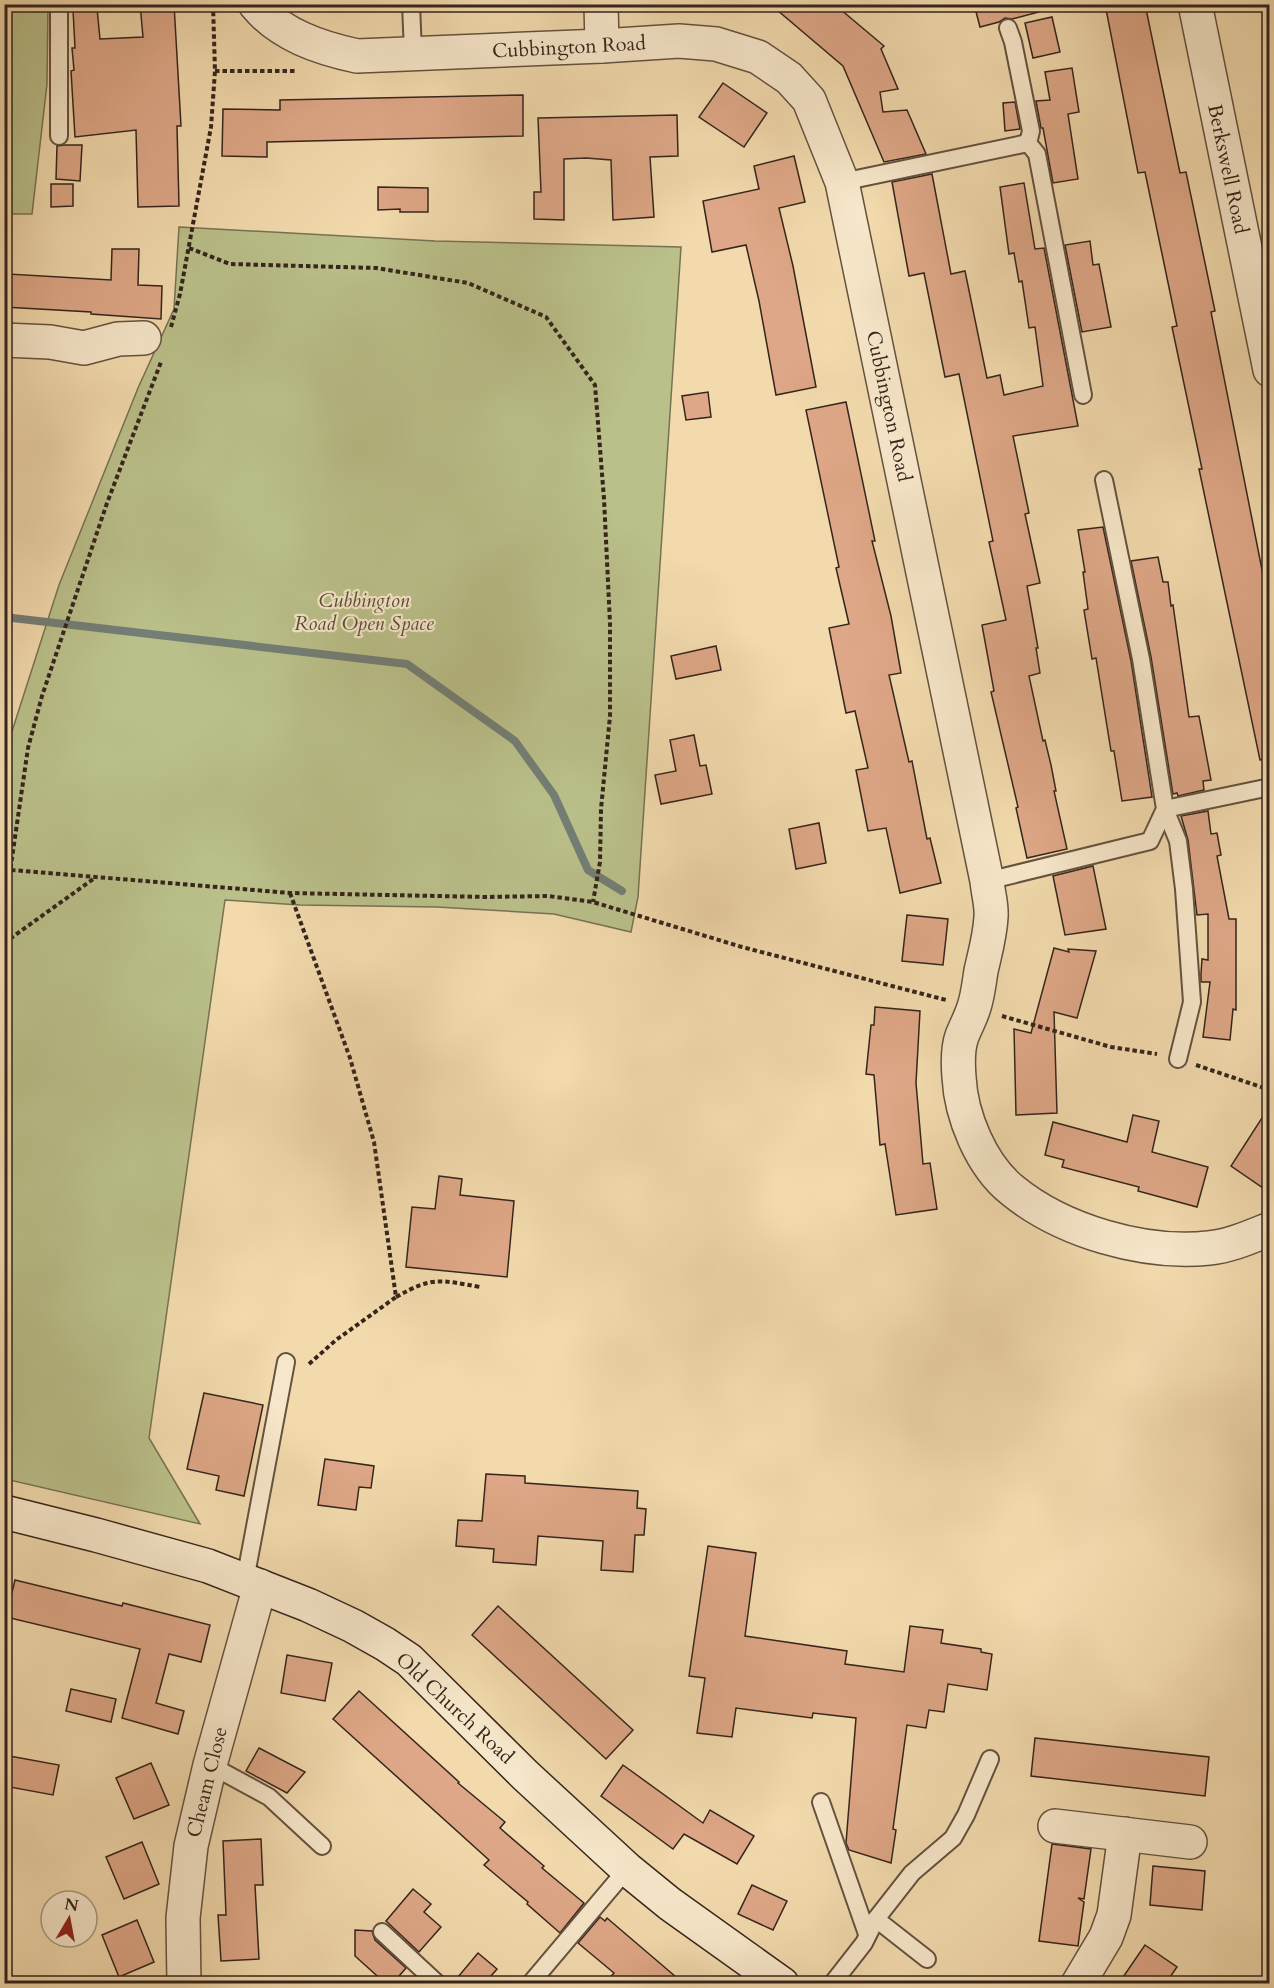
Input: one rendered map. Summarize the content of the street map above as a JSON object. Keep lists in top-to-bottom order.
{
  "streets": {
    "street": [
      "Cubbington Road",
      "Berkswell Road",
      "Old Church Road",
      "Cheam Close"
    ]
  },
  "crossings": [
    ["Old Church Road", "Cheam Close"]
  ],
  "parks": ["Cubbington Road Open Space"],
  "north": "top"
}
